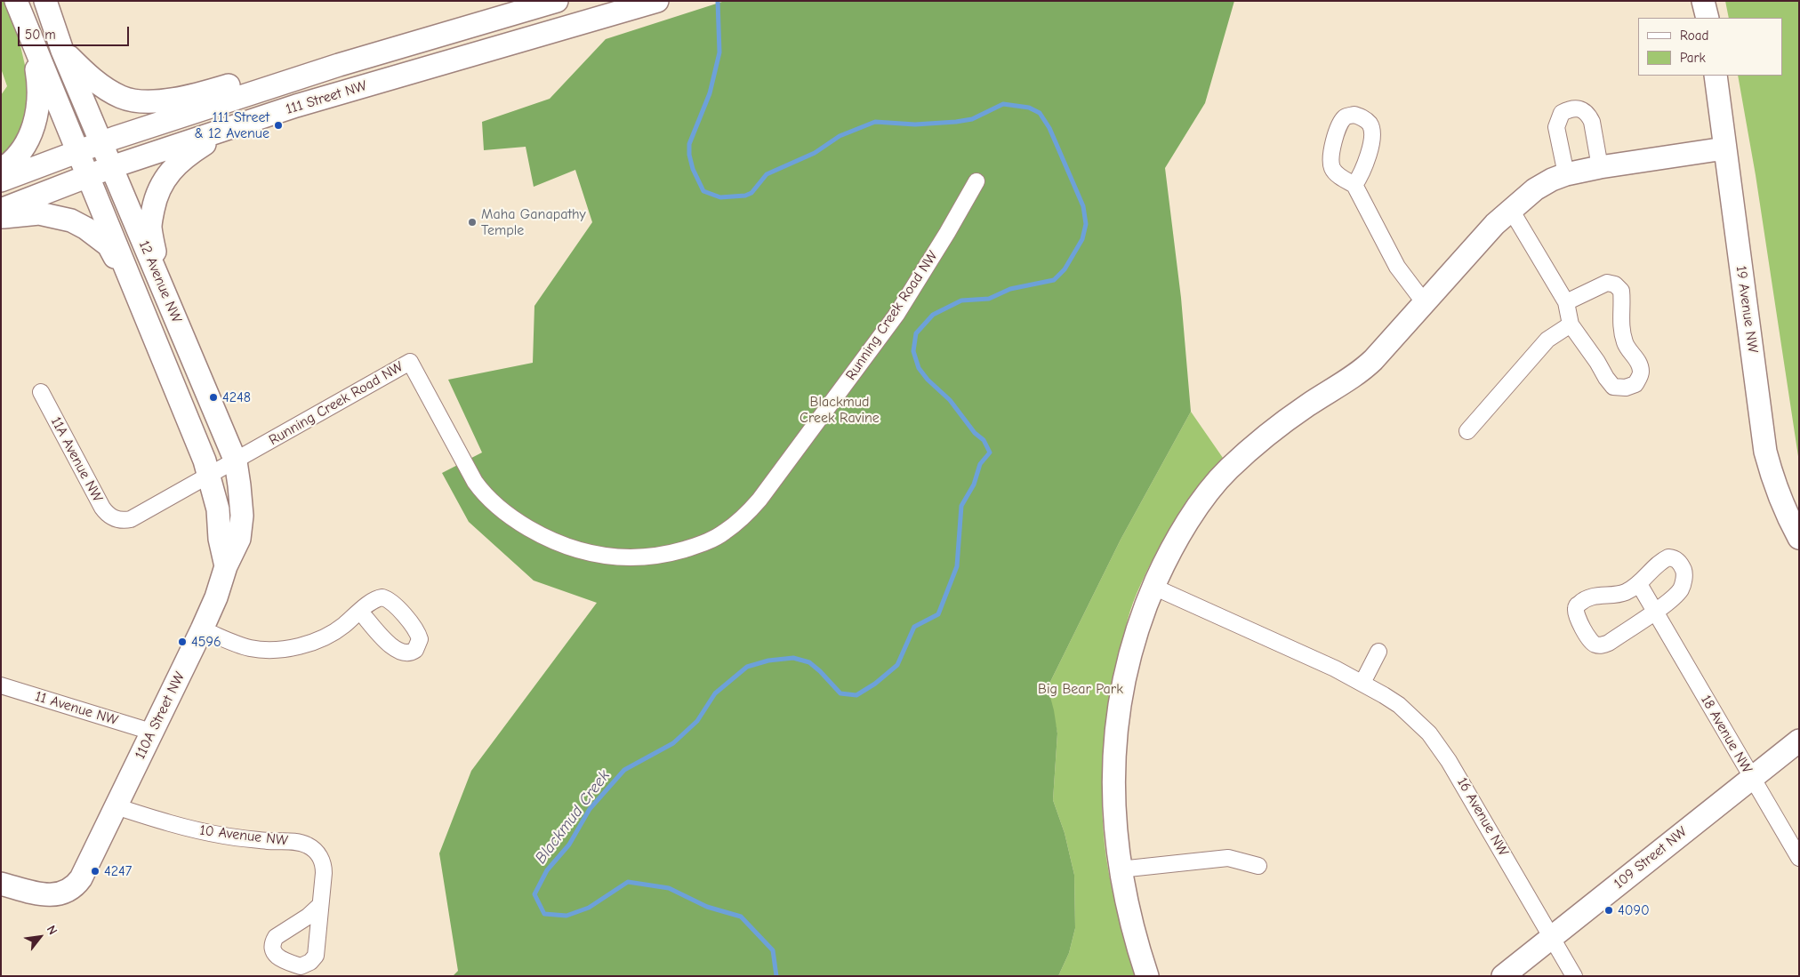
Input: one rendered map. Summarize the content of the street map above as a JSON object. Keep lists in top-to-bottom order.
{
  "streets": {
    "street": [
      "111 Street NW",
      "12 Avenue NW",
      "19 Avenue NW",
      "Running Creek Road NW",
      "11A Avenue NW",
      "11 Avenue NW",
      "110A Street NW",
      "18 Avenue NW",
      "16 Avenue NW",
      "10 Avenue NW",
      "109 Street NW"
    ]
  },
  "crossings": [
    ["111 Street NW", "12 Avenue NW"],
    ["12 Avenue NW", "Running Creek Road NW"],
    ["12 Avenue NW", "11A Avenue NW"],
    ["12 Avenue NW", "110A Street NW"],
    ["Running Creek Road NW", "11A Avenue NW"],
    ["11 Avenue NW", "110A Street NW"],
    ["110A Street NW", "10 Avenue NW"],
    ["18 Avenue NW", "109 Street NW"],
    ["16 Avenue NW", "109 Street NW"]
  ],
  "water": ["Blackmud Creek"],
  "parks": ["Blackmud Creek Ravine", "Big Bear Park"],
  "places": [
    "111 Street & 12 Avenue",
    "Maha Ganapathy Temple",
    "4248",
    "4596",
    "4247",
    "4090"
  ],
  "legend": ["Road", "Park"],
  "scale_bar": "50 m",
  "north": "top right"
}
